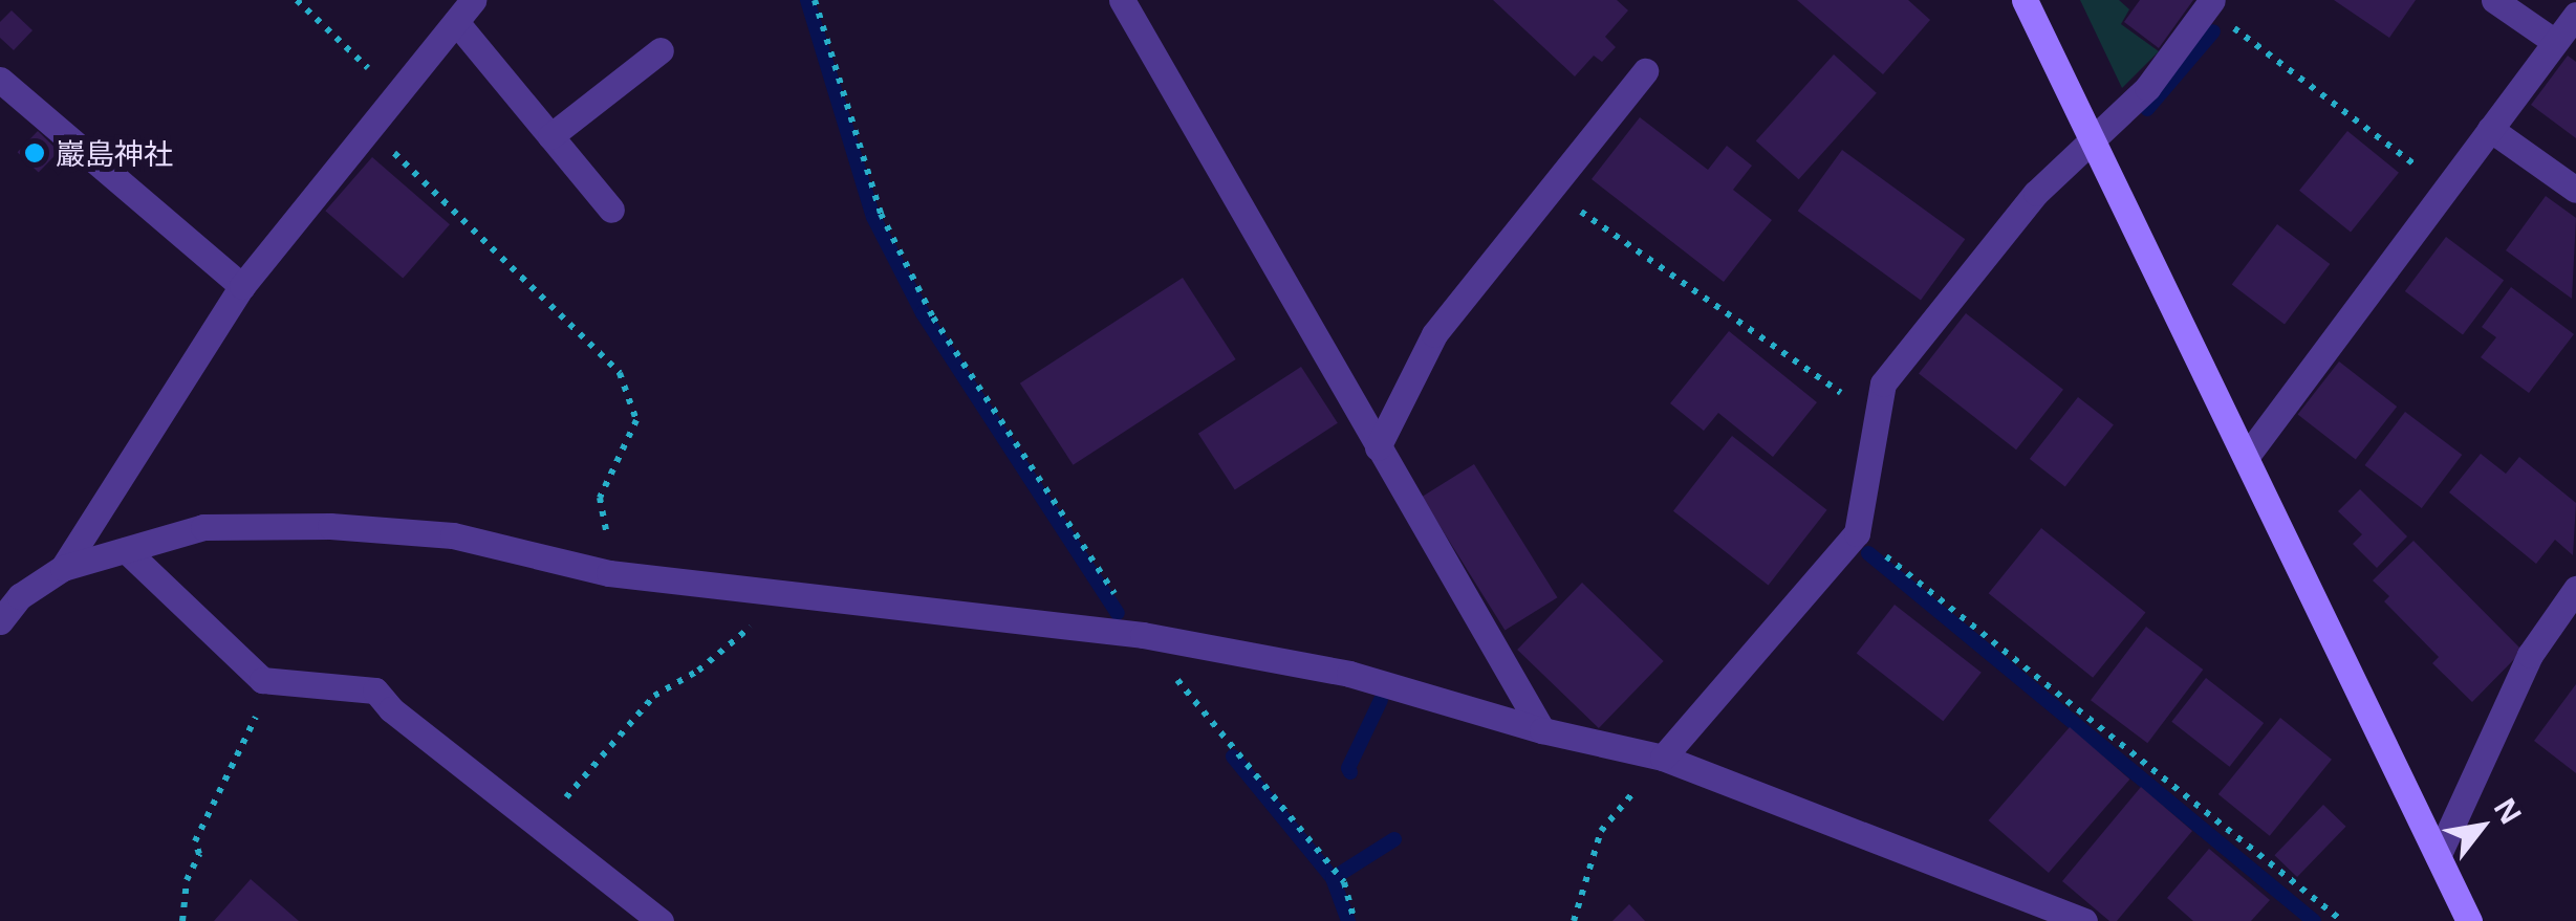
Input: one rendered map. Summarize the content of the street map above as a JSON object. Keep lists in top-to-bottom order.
{
  "places": ["巖島神社"],
  "north": "top right"
}
